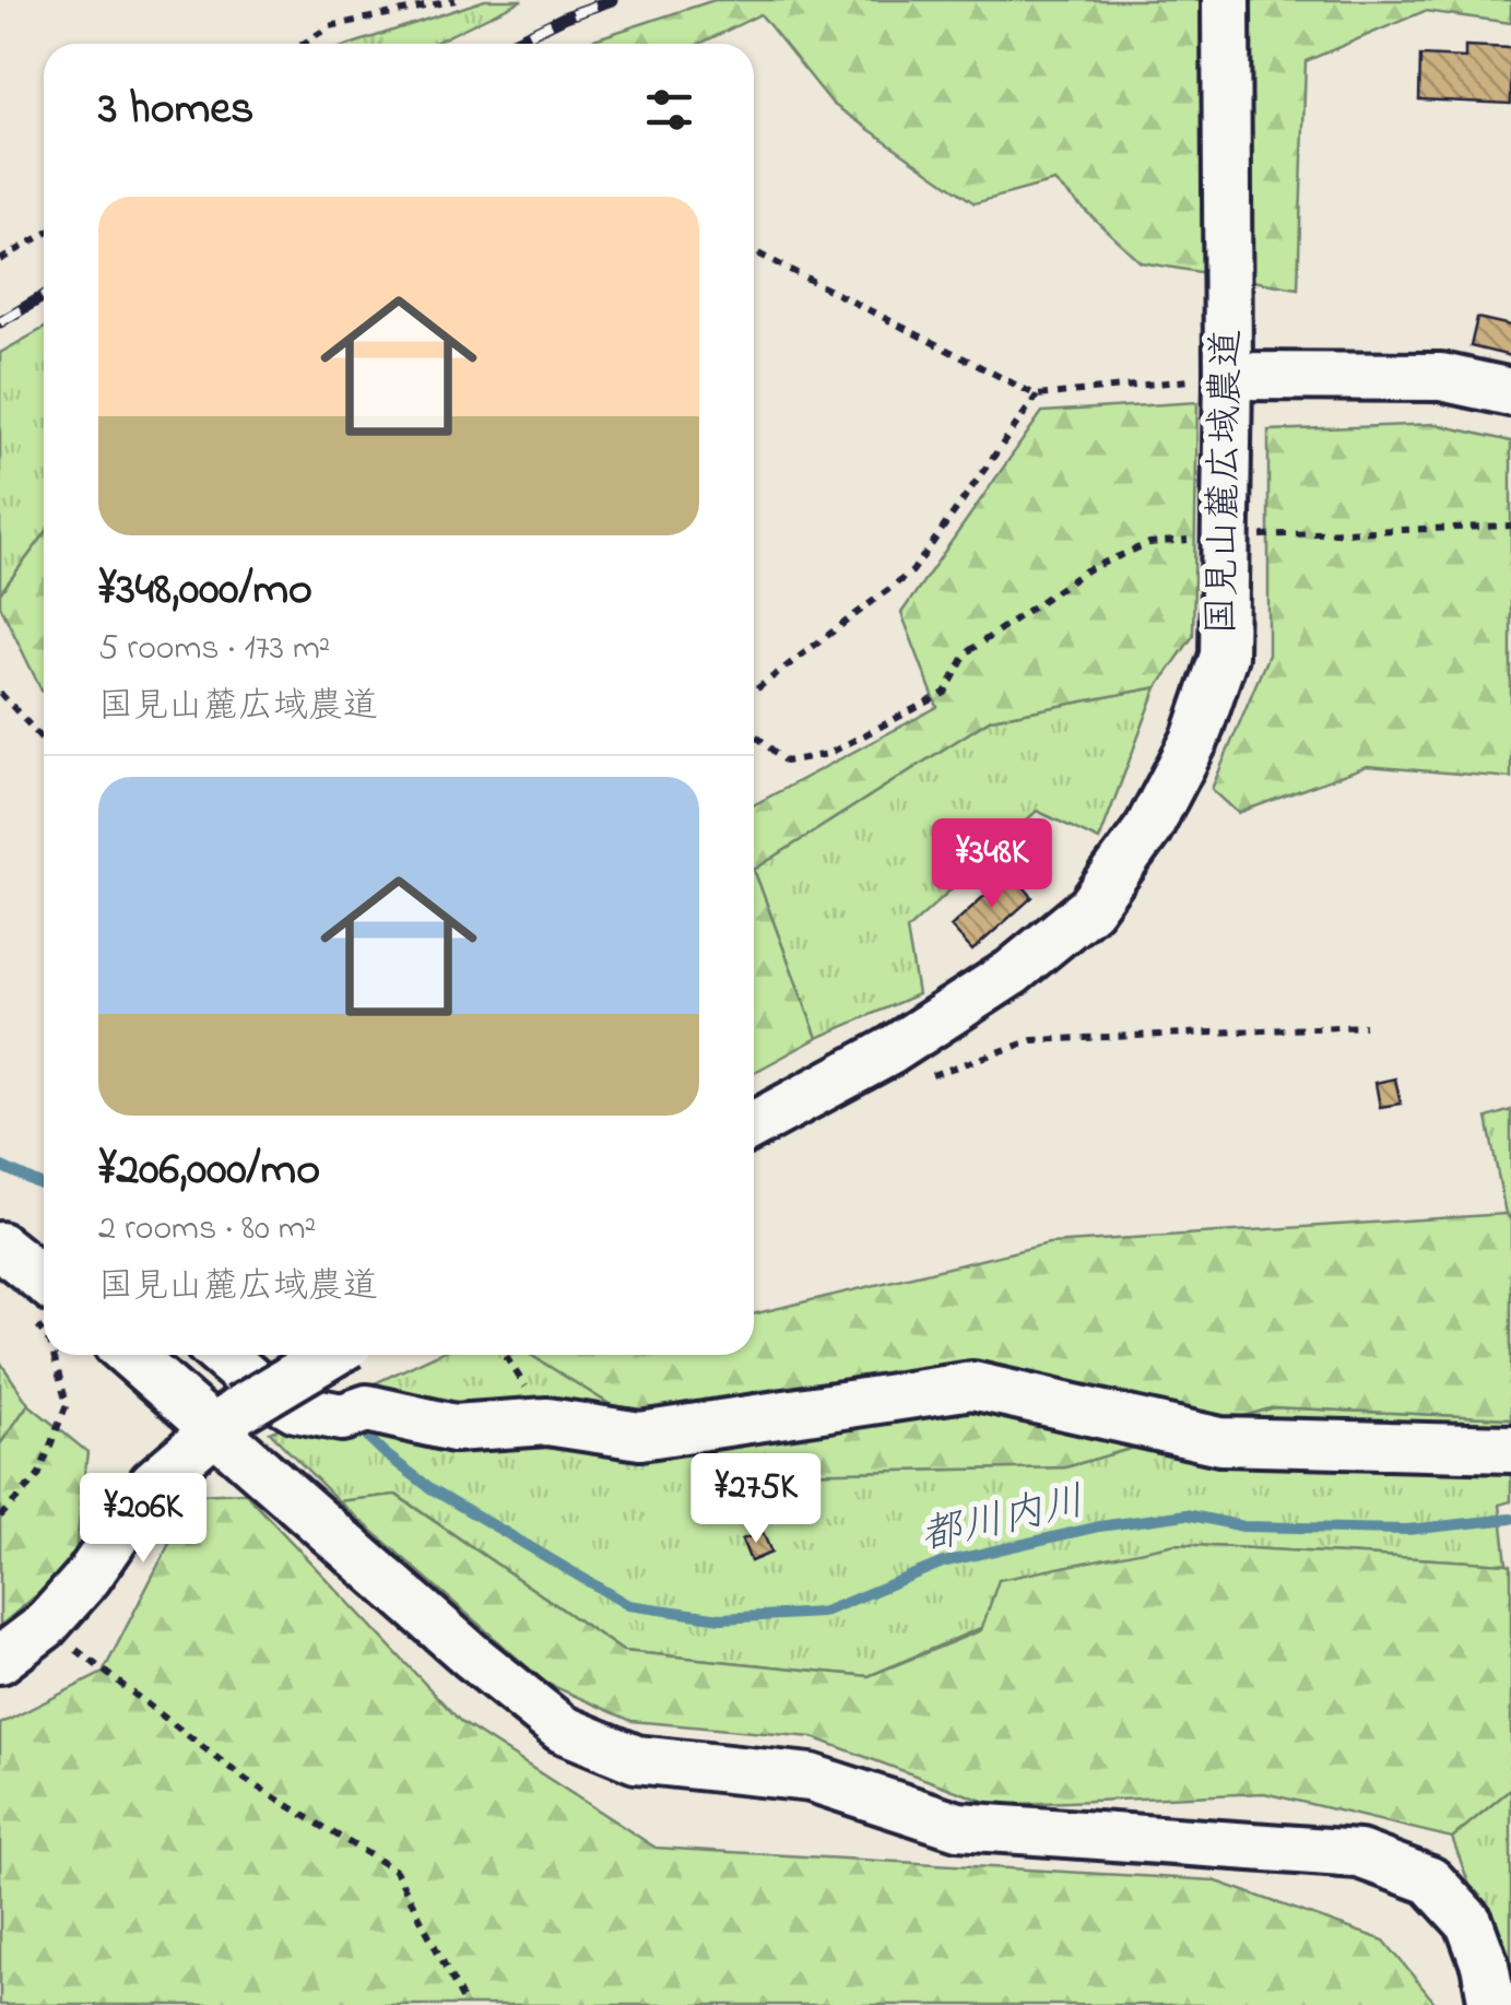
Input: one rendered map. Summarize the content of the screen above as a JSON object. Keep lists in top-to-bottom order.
{
  "streets": {
    "street": ["国見山麓広域農道"]
  },
  "water": ["都川内川"],
  "page": {
    "heading": "3 homes",
    "list": [
      {
        "name": "¥348,000/mo",
        "note": "5 rooms · 173 m² · 国見山麓広域農道"
      },
      {
        "name": "¥206,000/mo",
        "note": "2 rooms · 80 m² · 国見山麓広域農道"
      }
    ],
    "price": ["¥348K", "¥275K", "¥206K"]
  }
}
